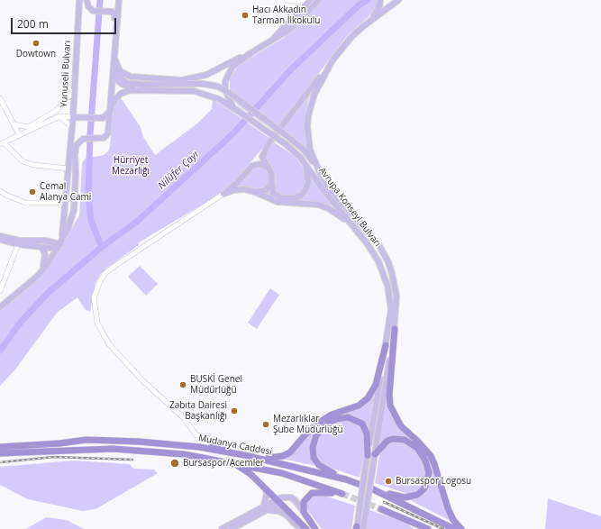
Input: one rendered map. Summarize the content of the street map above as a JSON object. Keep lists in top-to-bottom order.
{
  "streets": {
    "highway": ["Mudanya Caddesi"],
    "main road": ["Yunuseli Bulvarı", "Avrupa Konseyi Bulvarı"]
  },
  "water": ["Nilüfer Çayı"],
  "parks": ["Hürriyet Mezarlığı"],
  "places": [
    "Hacı Akkadın Tarman İlkokulu",
    "Dowtown",
    "Cemal Alanya Cami",
    "BUSKİ Genel Müdürlüğü",
    "Zabıta Dairesi Başkanlığı",
    "Mezarlıklar Şube Müdürlüğü",
    "Bursaspor/Acemler",
    "Bursaspor Logosu"
  ],
  "scale_bar": "200 m"
}
